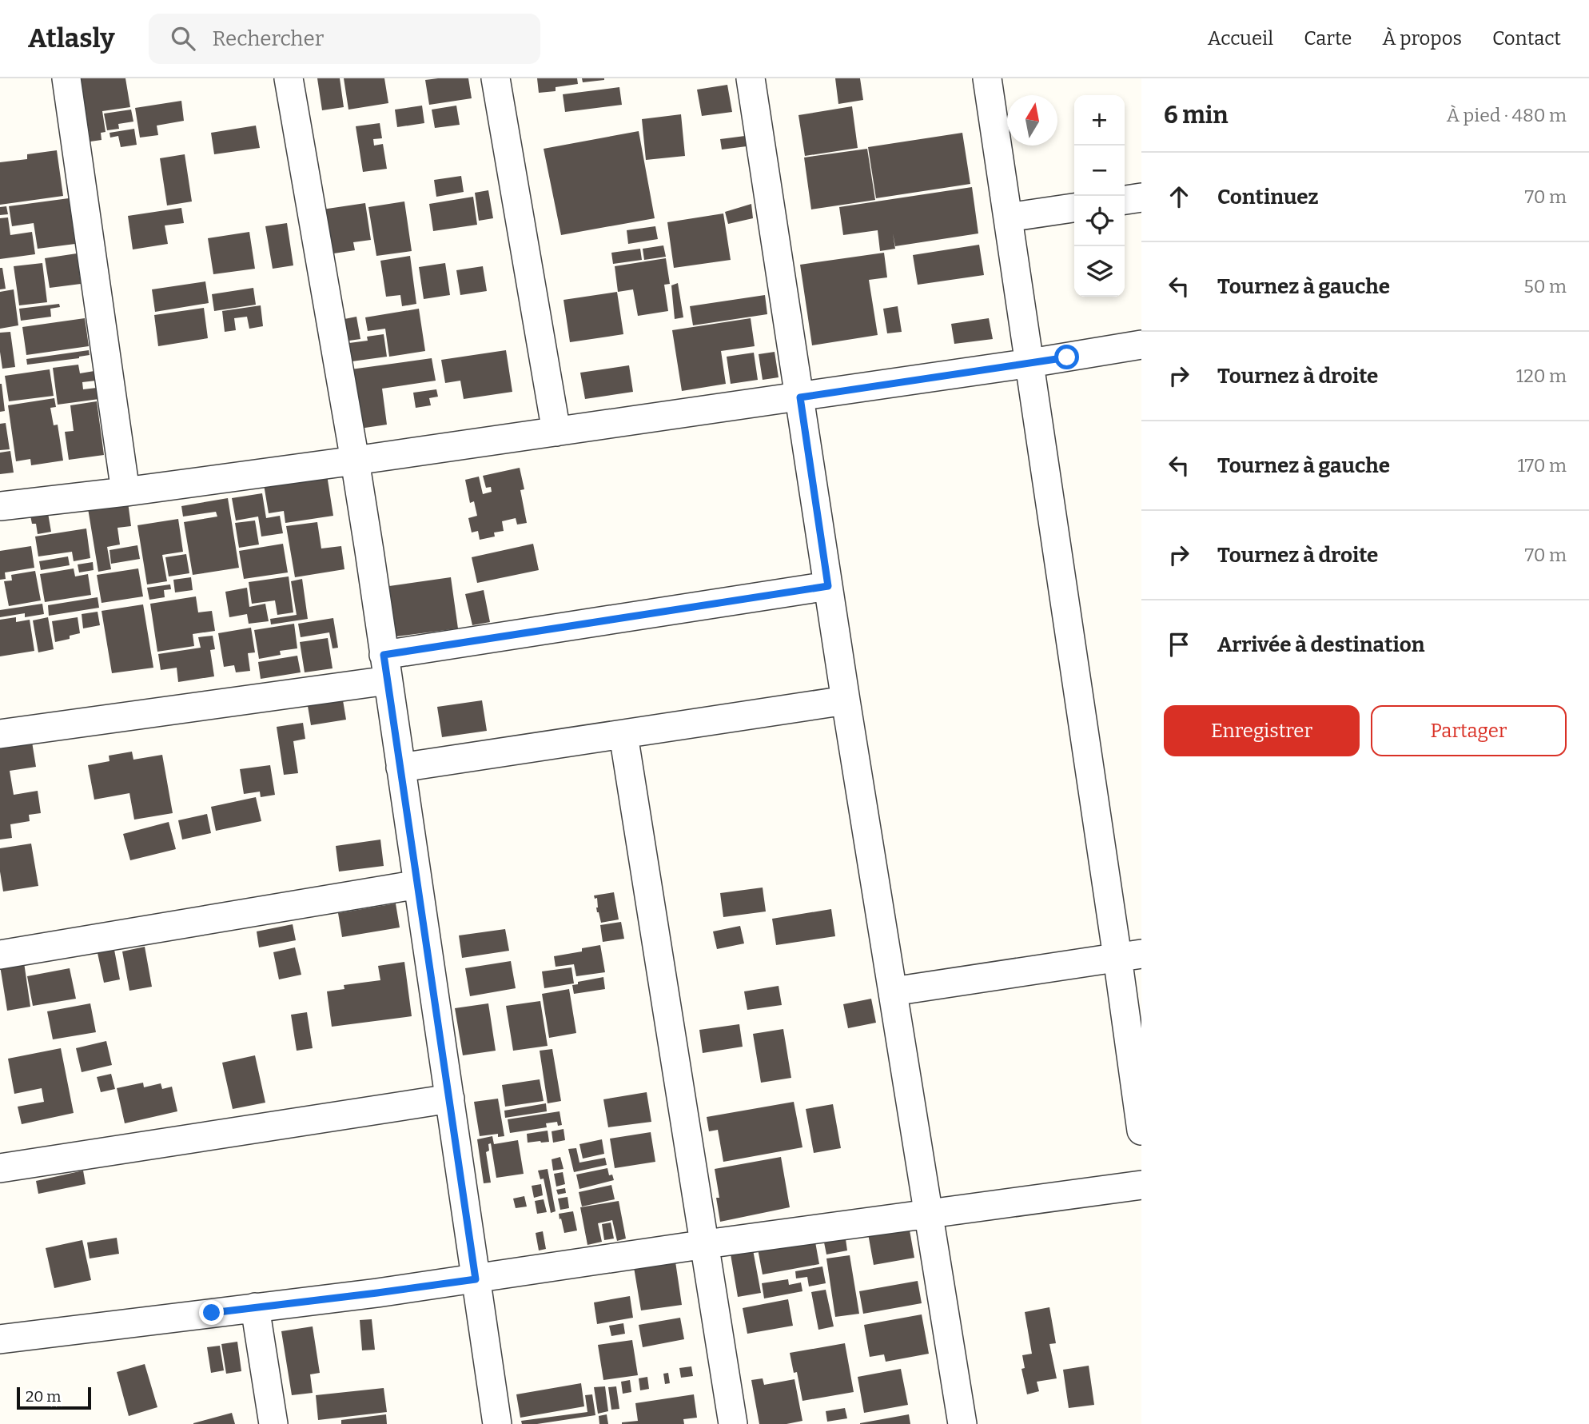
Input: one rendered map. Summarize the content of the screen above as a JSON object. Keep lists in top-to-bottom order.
{
  "scale_bar": "20 m",
  "north": "top",
  "page": {
    "header": "Atlasly",
    "search": "Rechercher",
    "nav": [
      "Accueil",
      "Carte",
      "À propos",
      "Contact"
    ],
    "heading": ["6 min", "À pied · 480 m"],
    "map_buttons": ["+", "−"],
    "list": [
      ["Continuez", "70 m"],
      ["Tournez à gauche", "50 m"],
      ["Tournez à droite", "120 m"],
      ["Tournez à gauche", "170 m"],
      ["Tournez à droite", "70 m"],
      "Arrivée à destination"
    ],
    "buttons": ["Enregistrer", "Partager"],
    "scale": "20 m"
  }
}
